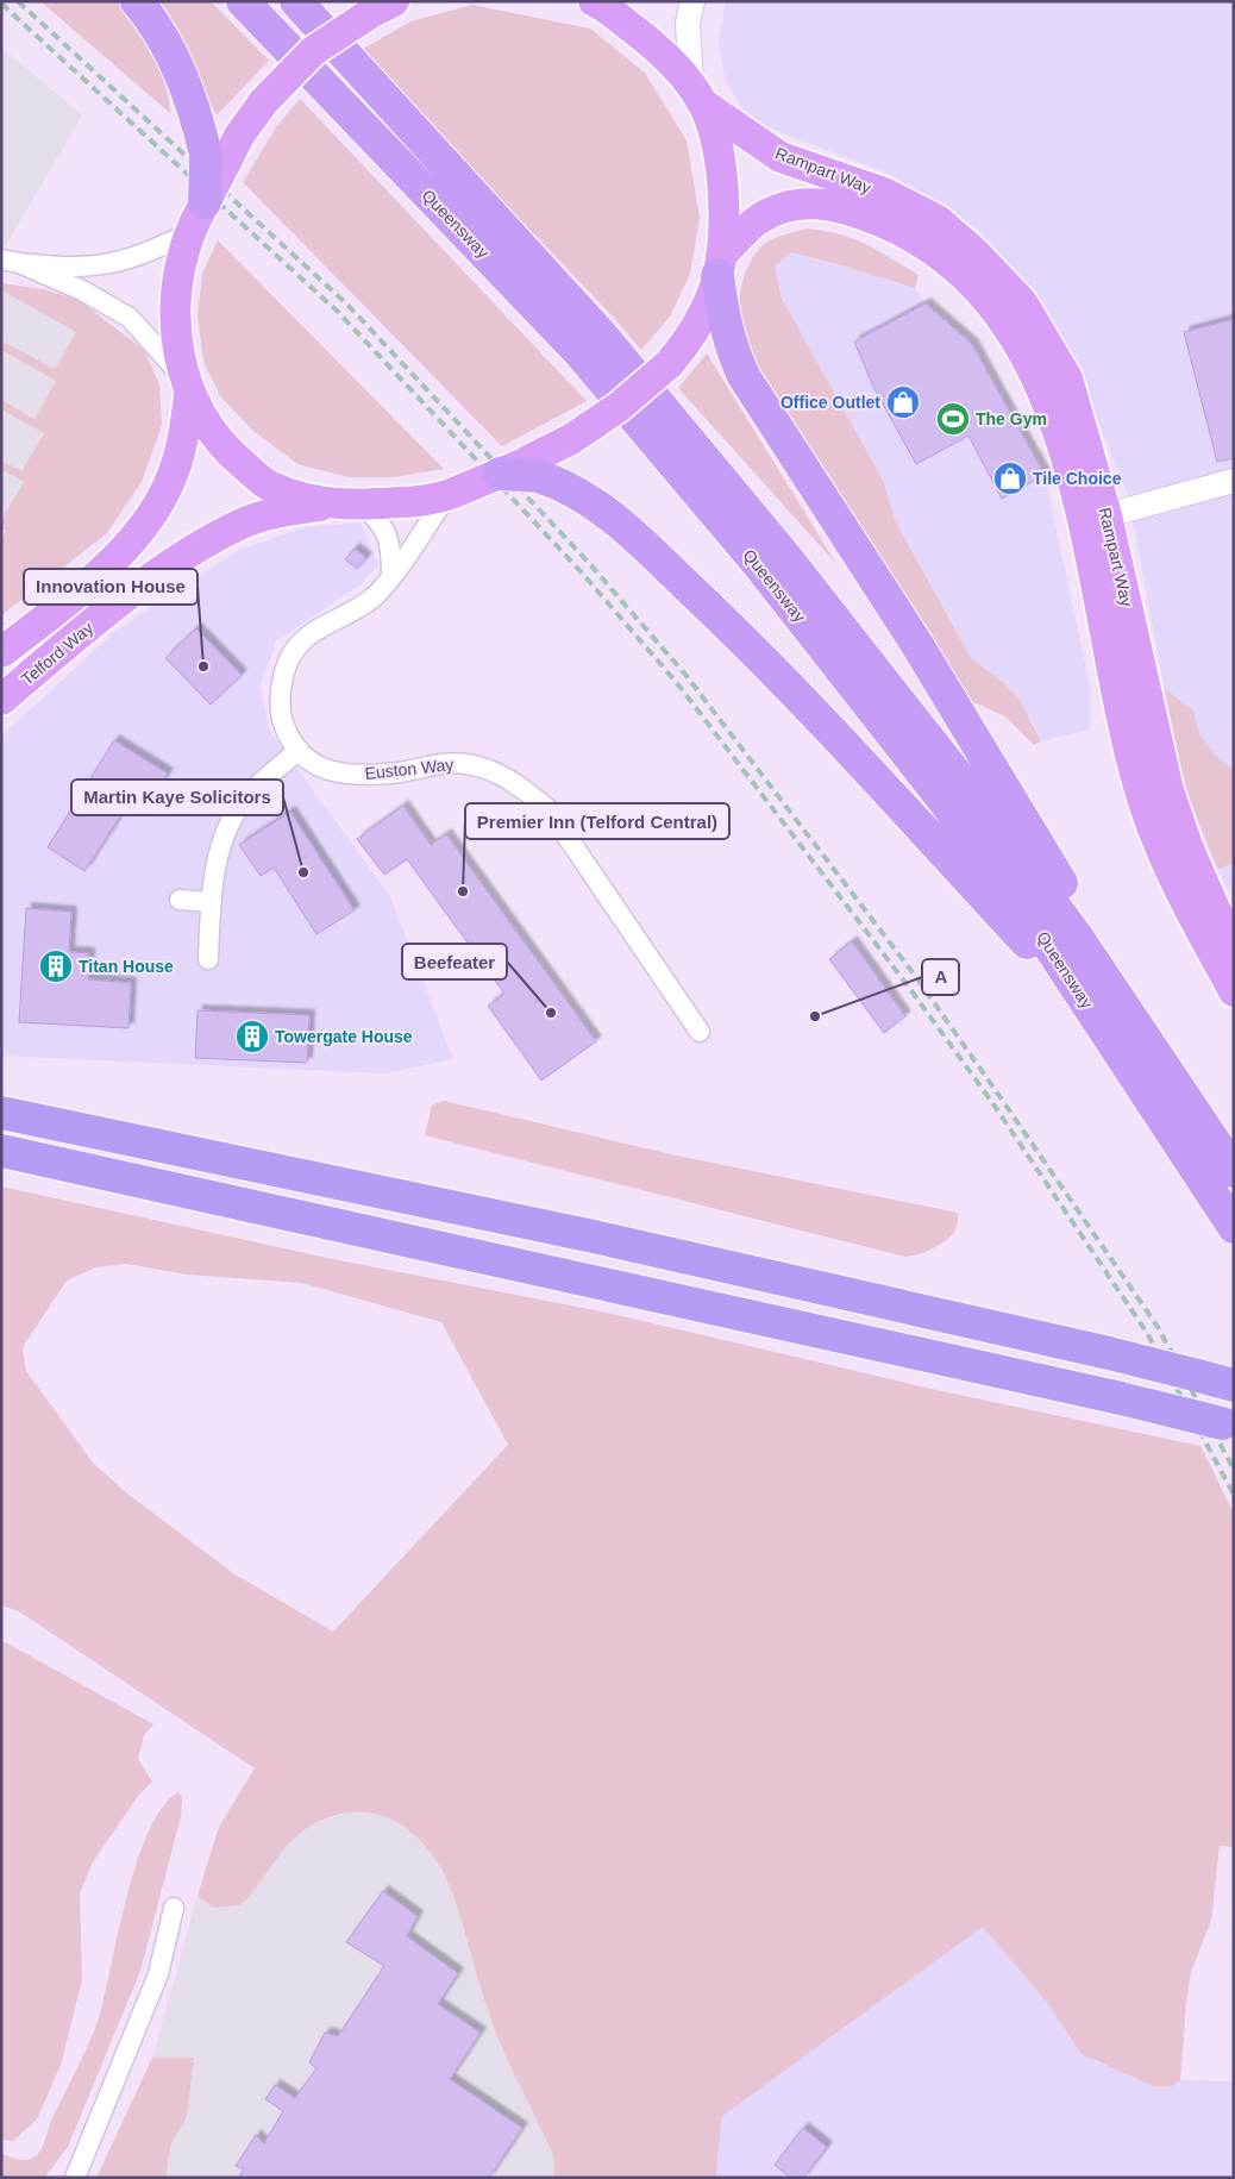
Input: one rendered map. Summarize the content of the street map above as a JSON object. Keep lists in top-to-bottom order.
{
  "streets": {
    "highway": ["Queensway"],
    "main road": ["Rampart Way", "Telford Way"],
    "street": ["Euston Way"]
  },
  "places": {
    "shop": ["Office Outlet", "Tile Choice"],
    "sports": ["The Gym"],
    "other": [
      "Innovation House",
      "Martin Kaye Solicitors",
      "Premier Inn (Telford Central)",
      "Beefeater",
      "A"
    ],
    "building": ["Titan House", "Towergate House"]
  }
}
